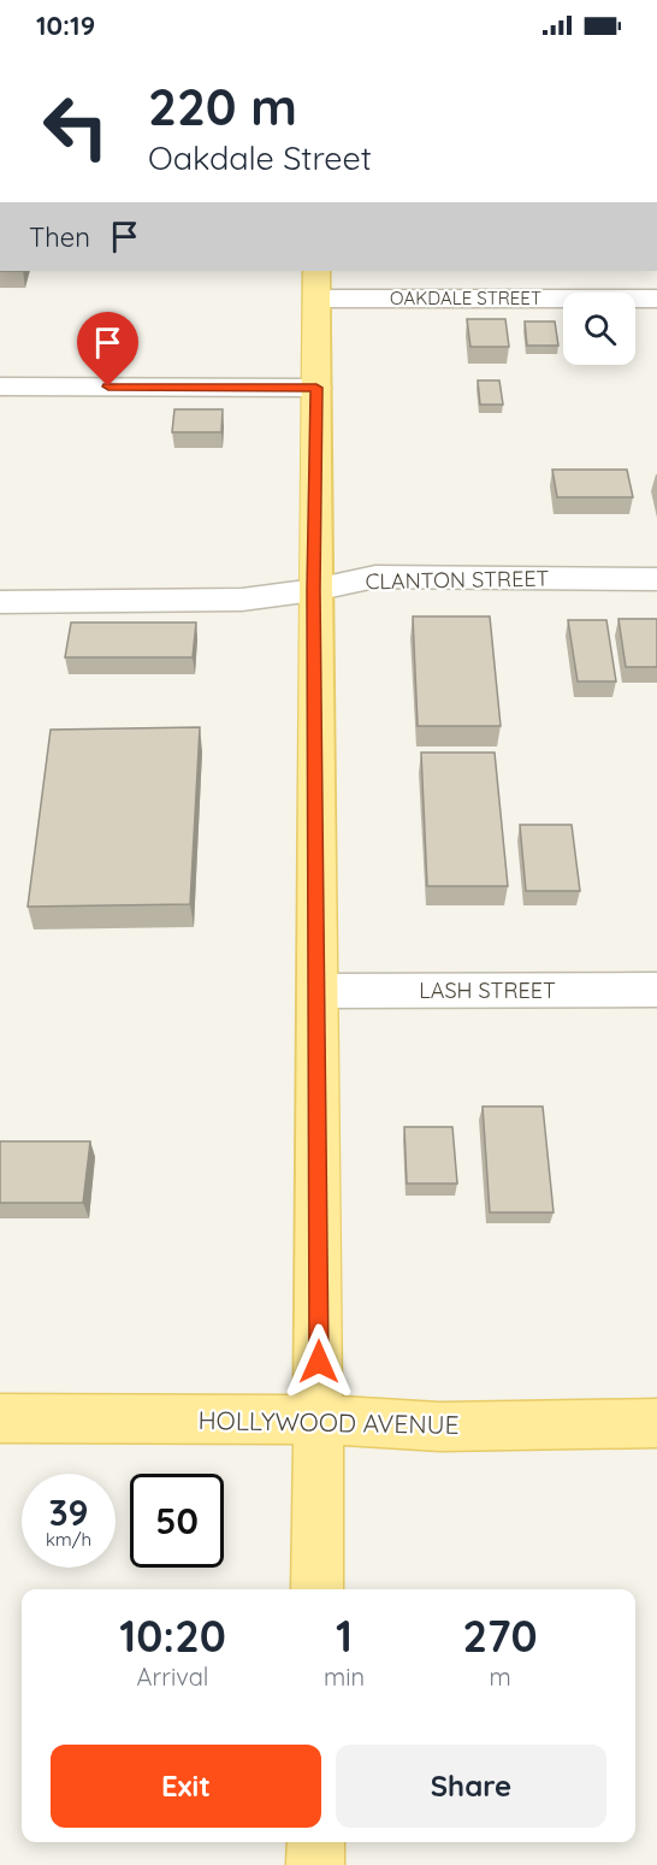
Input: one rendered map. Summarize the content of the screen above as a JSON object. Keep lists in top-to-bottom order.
{
  "streets": {
    "main road": ["HOLLYWOOD AVENUE"],
    "street": ["OAKDALE STREET", "CLANTON STREET", "LASH STREET"]
  },
  "page": {
    "status": "10:19",
    "turn": ["220 m", "Oakdale Street"],
    "then": "Then",
    "speed": "39 km/h",
    "limit": "50",
    "eta": [
      "10:20",
      "Arrival",
      "1",
      "min",
      "270",
      "m"
    ],
    "buttons": ["Exit", "Share"]
  }
}
